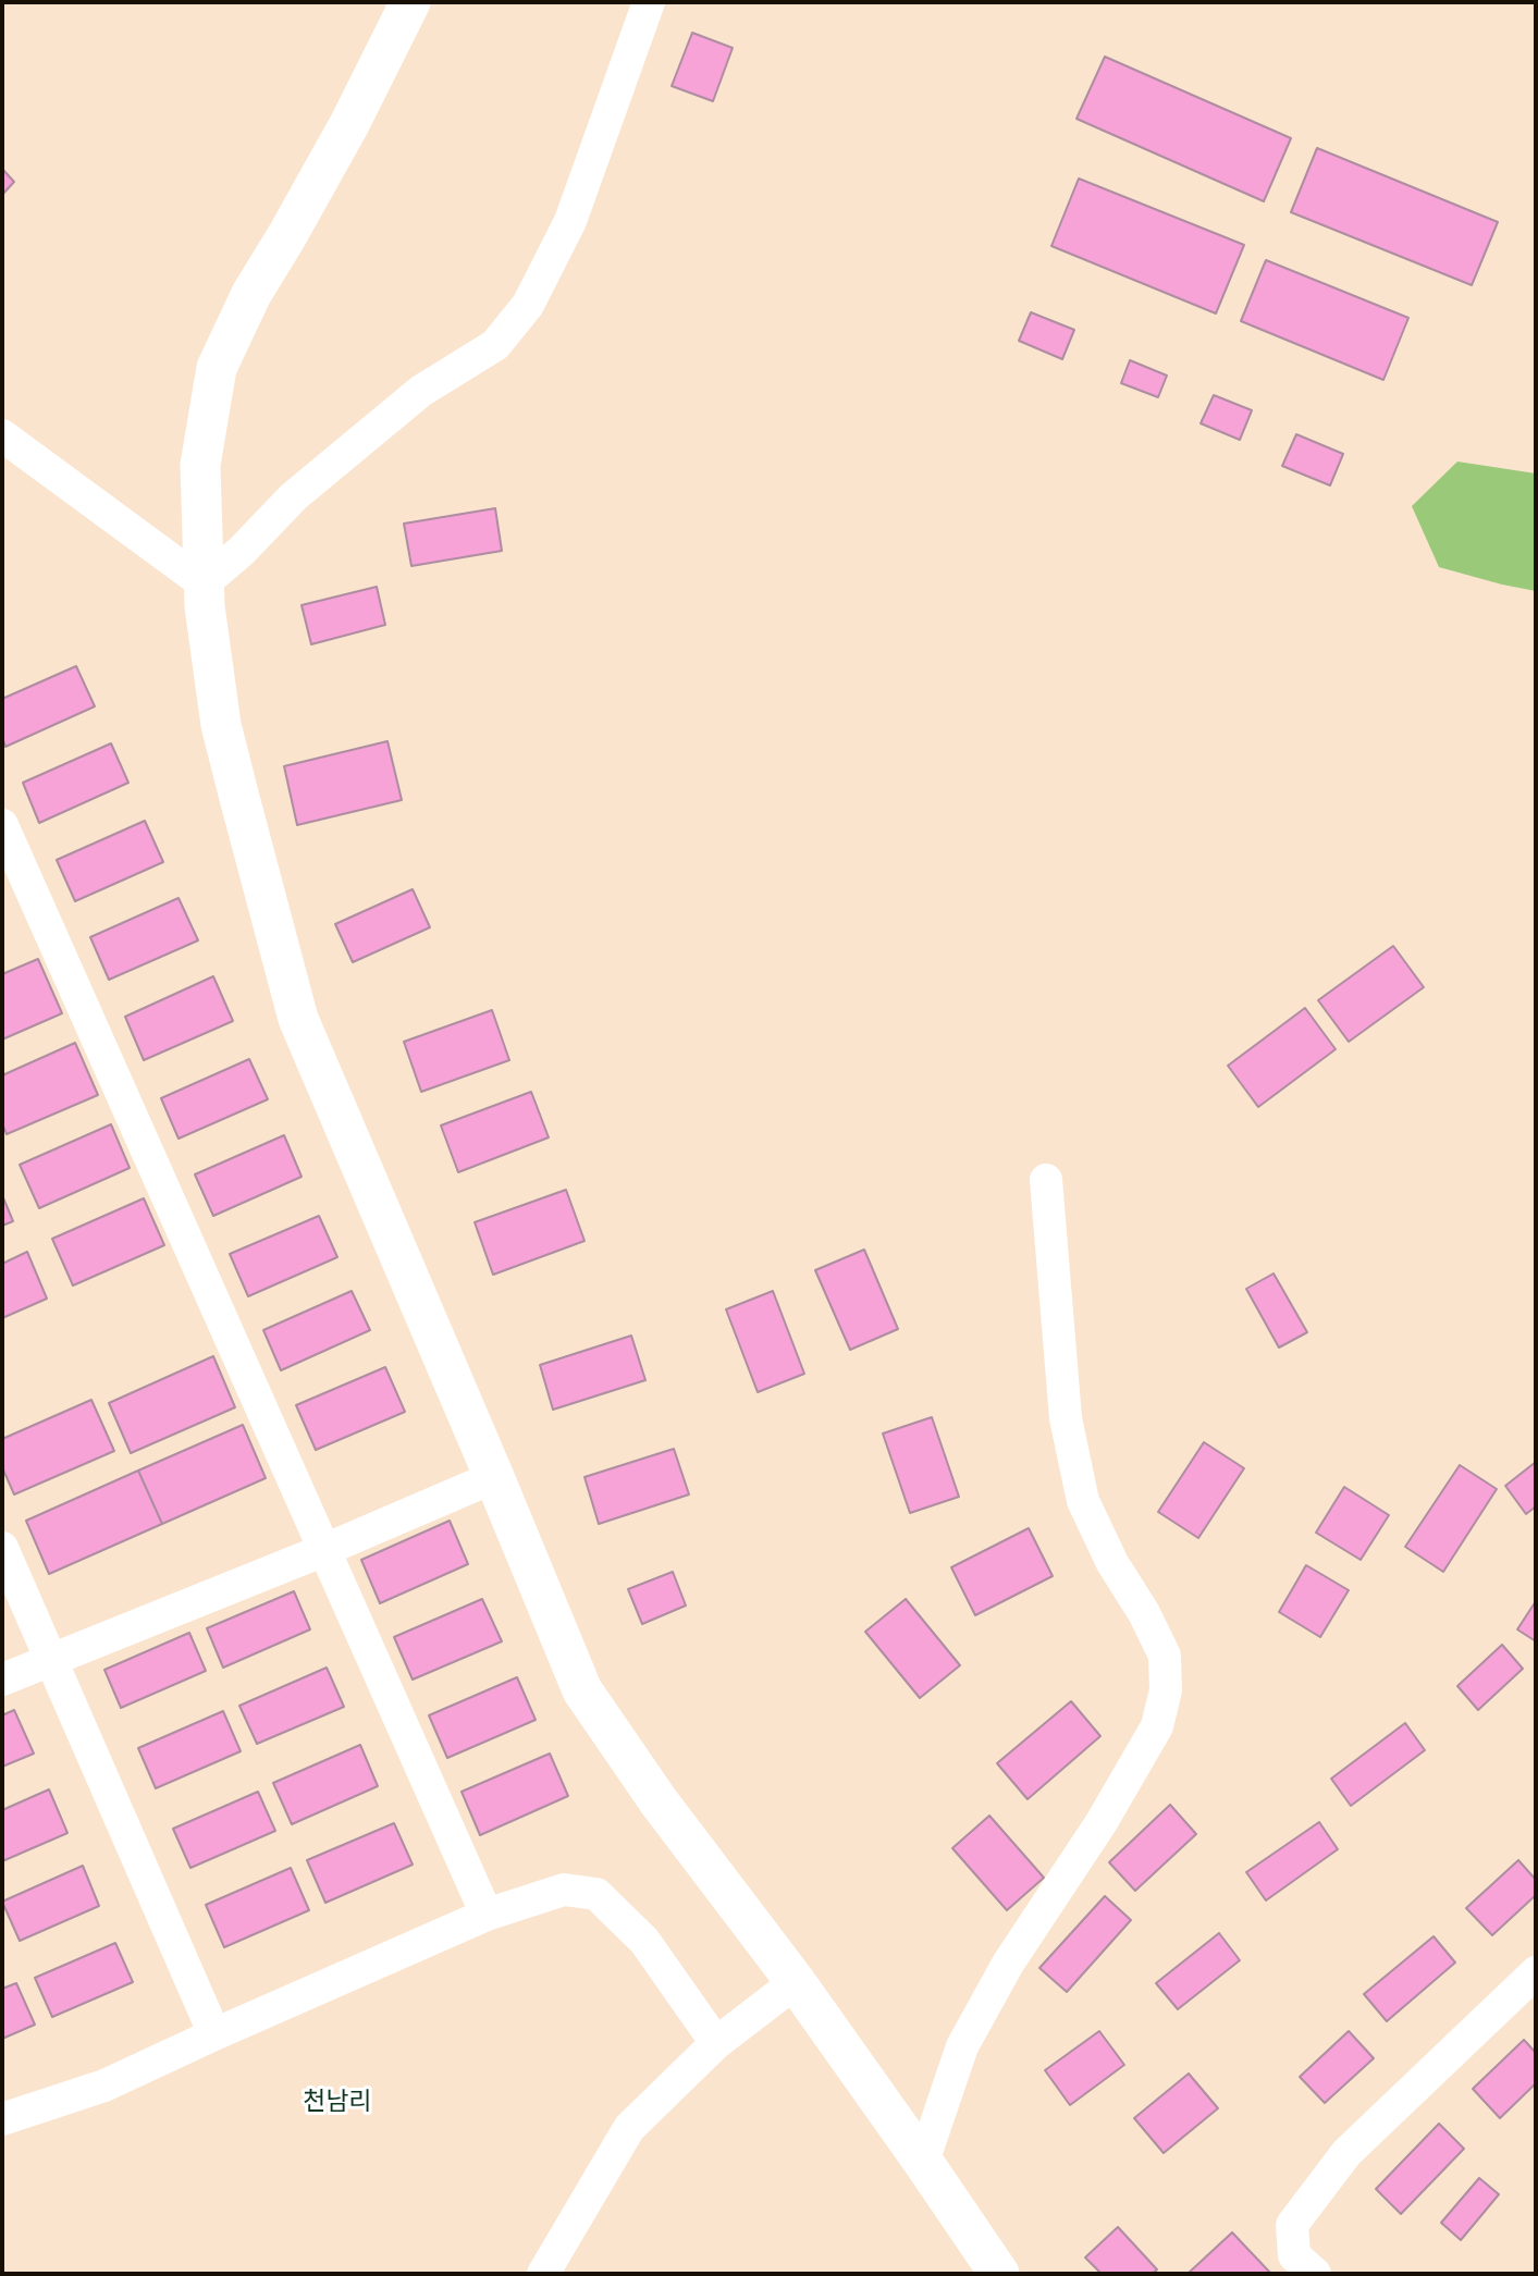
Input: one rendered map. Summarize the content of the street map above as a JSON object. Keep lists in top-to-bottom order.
{
  "districts": ["천남리"]
}
